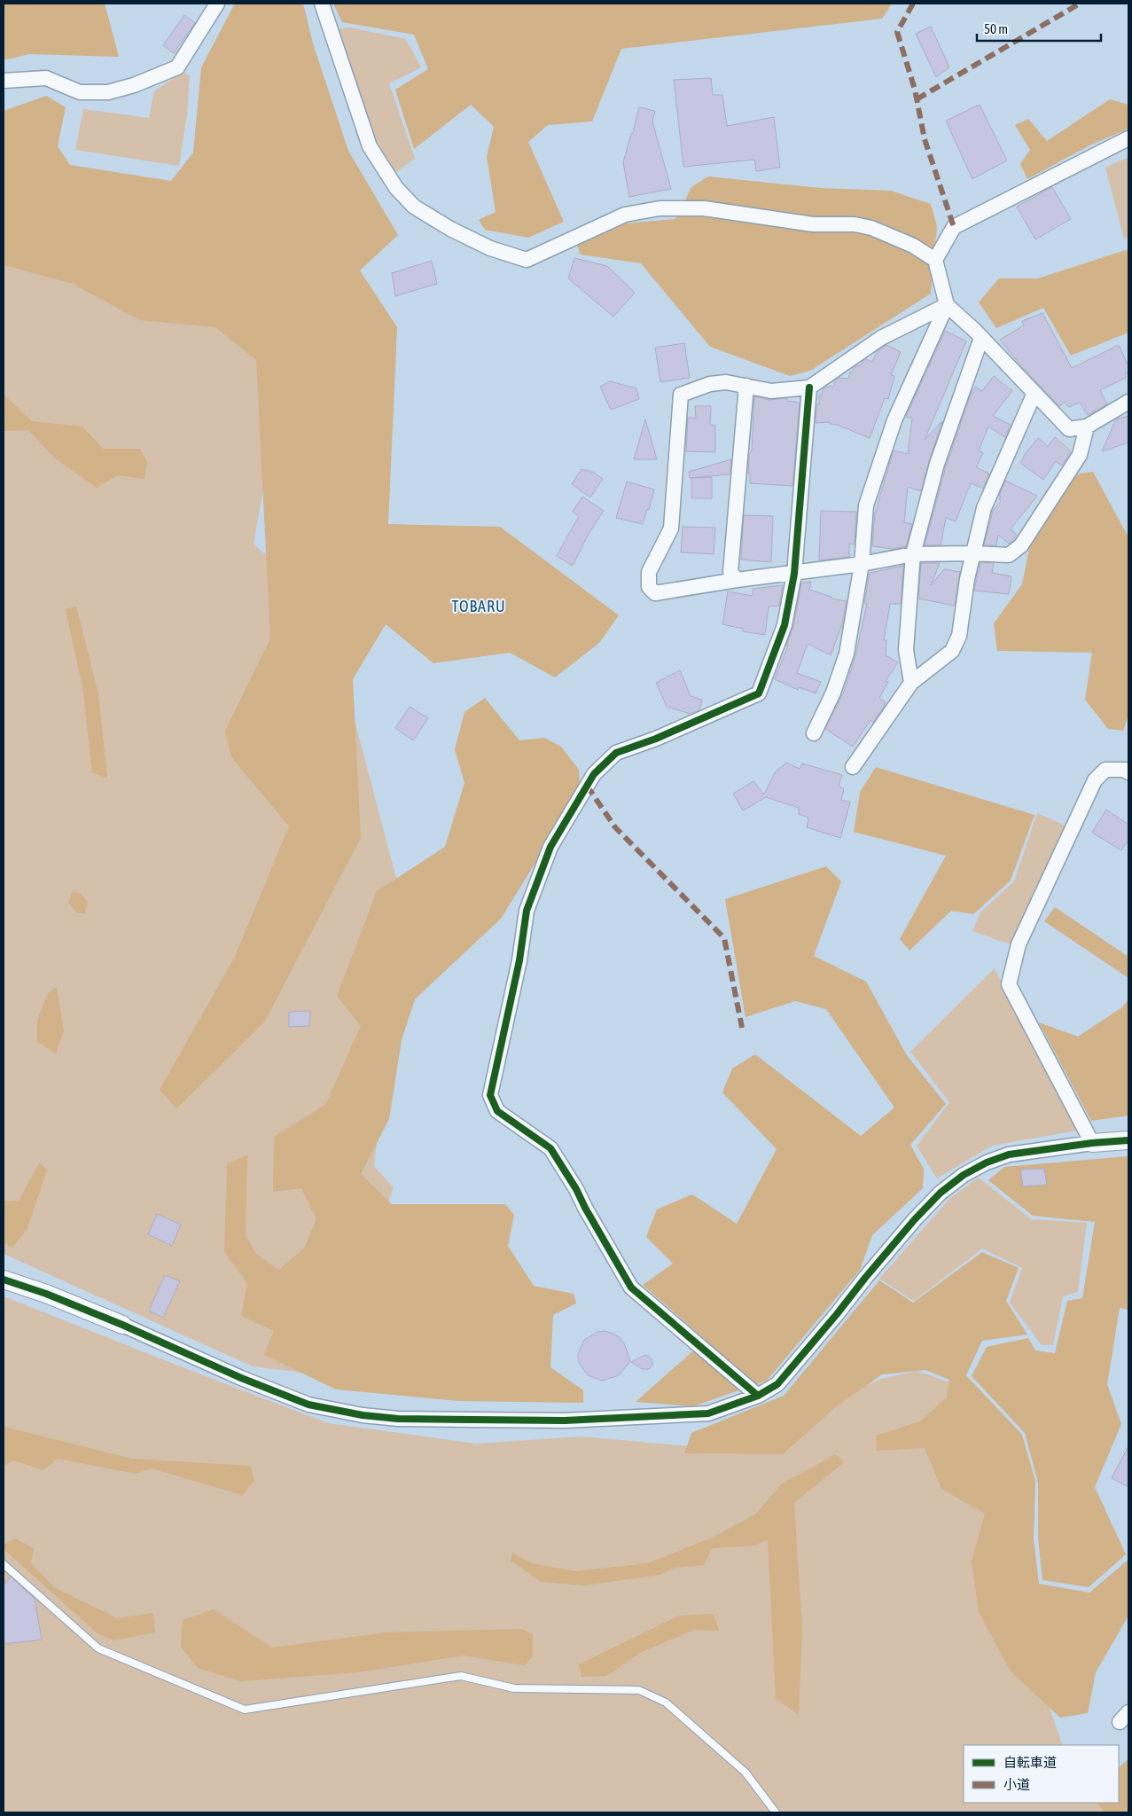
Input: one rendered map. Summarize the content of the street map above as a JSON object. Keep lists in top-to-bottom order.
{
  "districts": ["TOBARU"],
  "legend": ["自転車道", "小道"],
  "scale_bar": "50 m"
}
